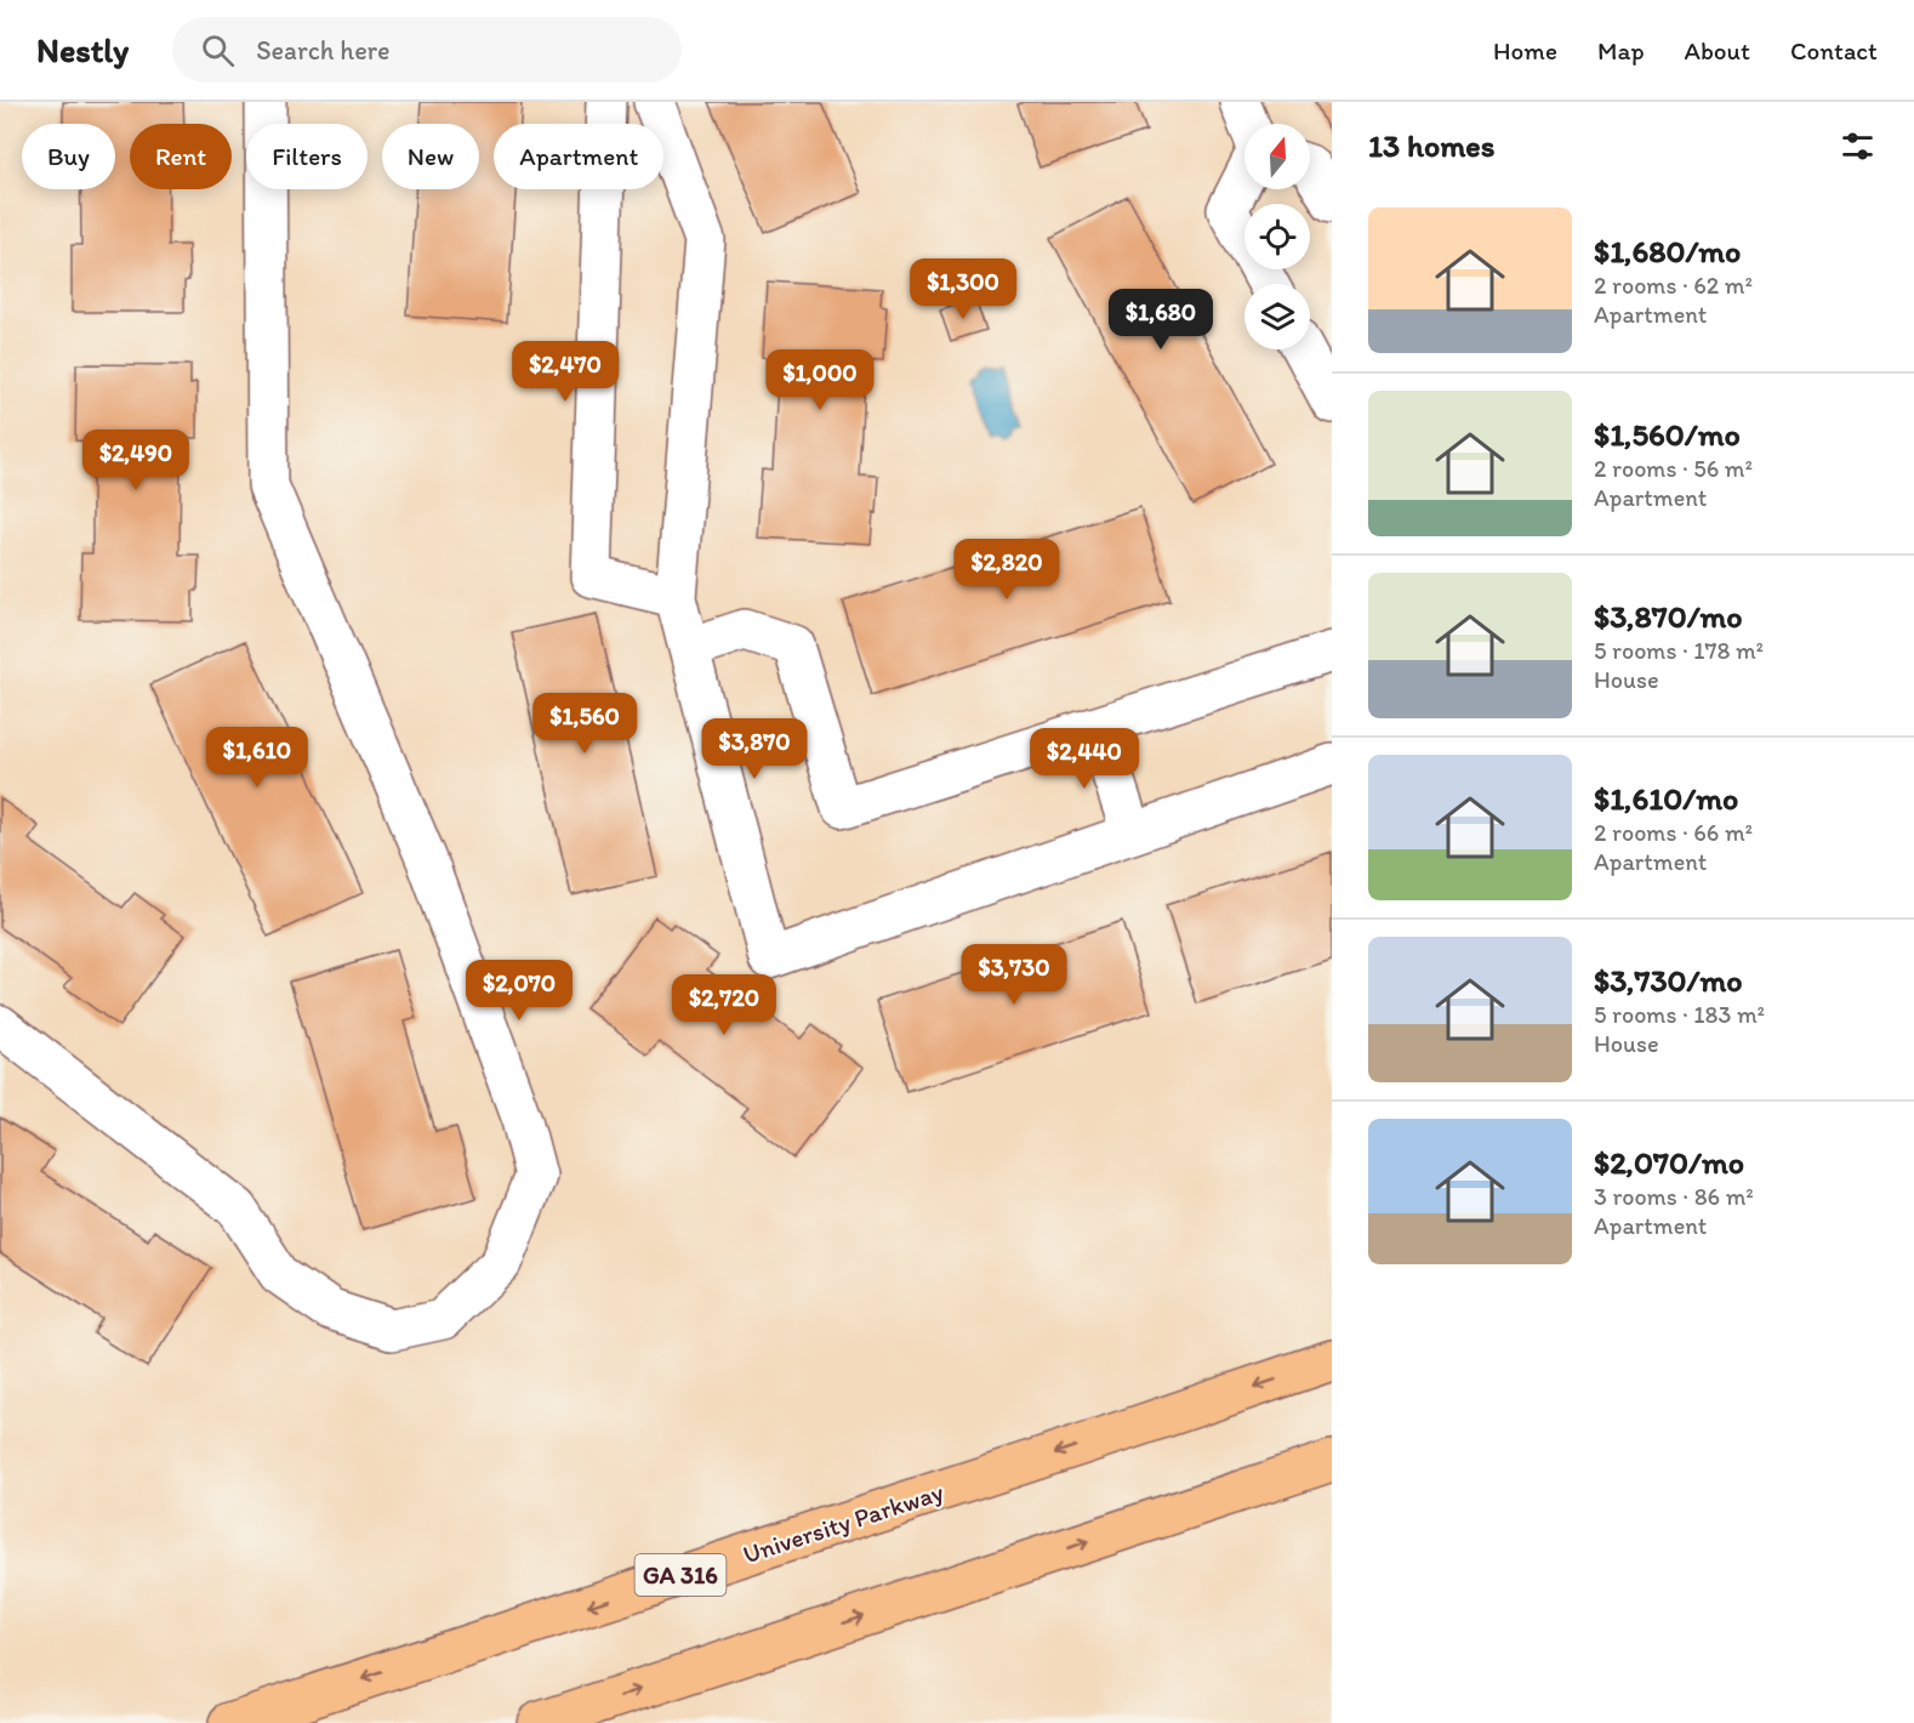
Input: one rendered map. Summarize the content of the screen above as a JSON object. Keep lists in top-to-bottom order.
{
  "streets": {
    "highway": ["University Parkway", "GA 316"]
  },
  "north": "top",
  "page": {
    "header": "Nestly",
    "search": "Search here",
    "nav": [
      "Home",
      "Map",
      "About",
      "Contact"
    ],
    "heading": "13 homes",
    "chip": [
      "Buy",
      "Rent",
      "Filters",
      "New",
      "Apartment"
    ],
    "list": [
      {
        "name": "$1,680/mo",
        "note": "2 rooms · 62 m² · Apartment"
      },
      {
        "name": "$1,560/mo",
        "note": "2 rooms · 56 m² · Apartment"
      },
      {
        "name": "$3,870/mo",
        "note": "5 rooms · 178 m² · House"
      },
      {
        "name": "$1,610/mo",
        "note": "2 rooms · 66 m² · Apartment"
      },
      {
        "name": "$3,730/mo",
        "note": "5 rooms · 183 m² · House"
      },
      {
        "name": "$2,070/mo",
        "note": "3 rooms · 86 m² · Apartment"
      }
    ],
    "price": [
      "$1,300",
      "$1,680",
      "$2,470",
      "$1,000",
      "$2,490",
      "$2,820",
      "$1,560",
      "$3,870",
      "$1,610",
      "$2,440",
      "$3,730",
      "$2,070",
      "$2,720"
    ]
  }
}
